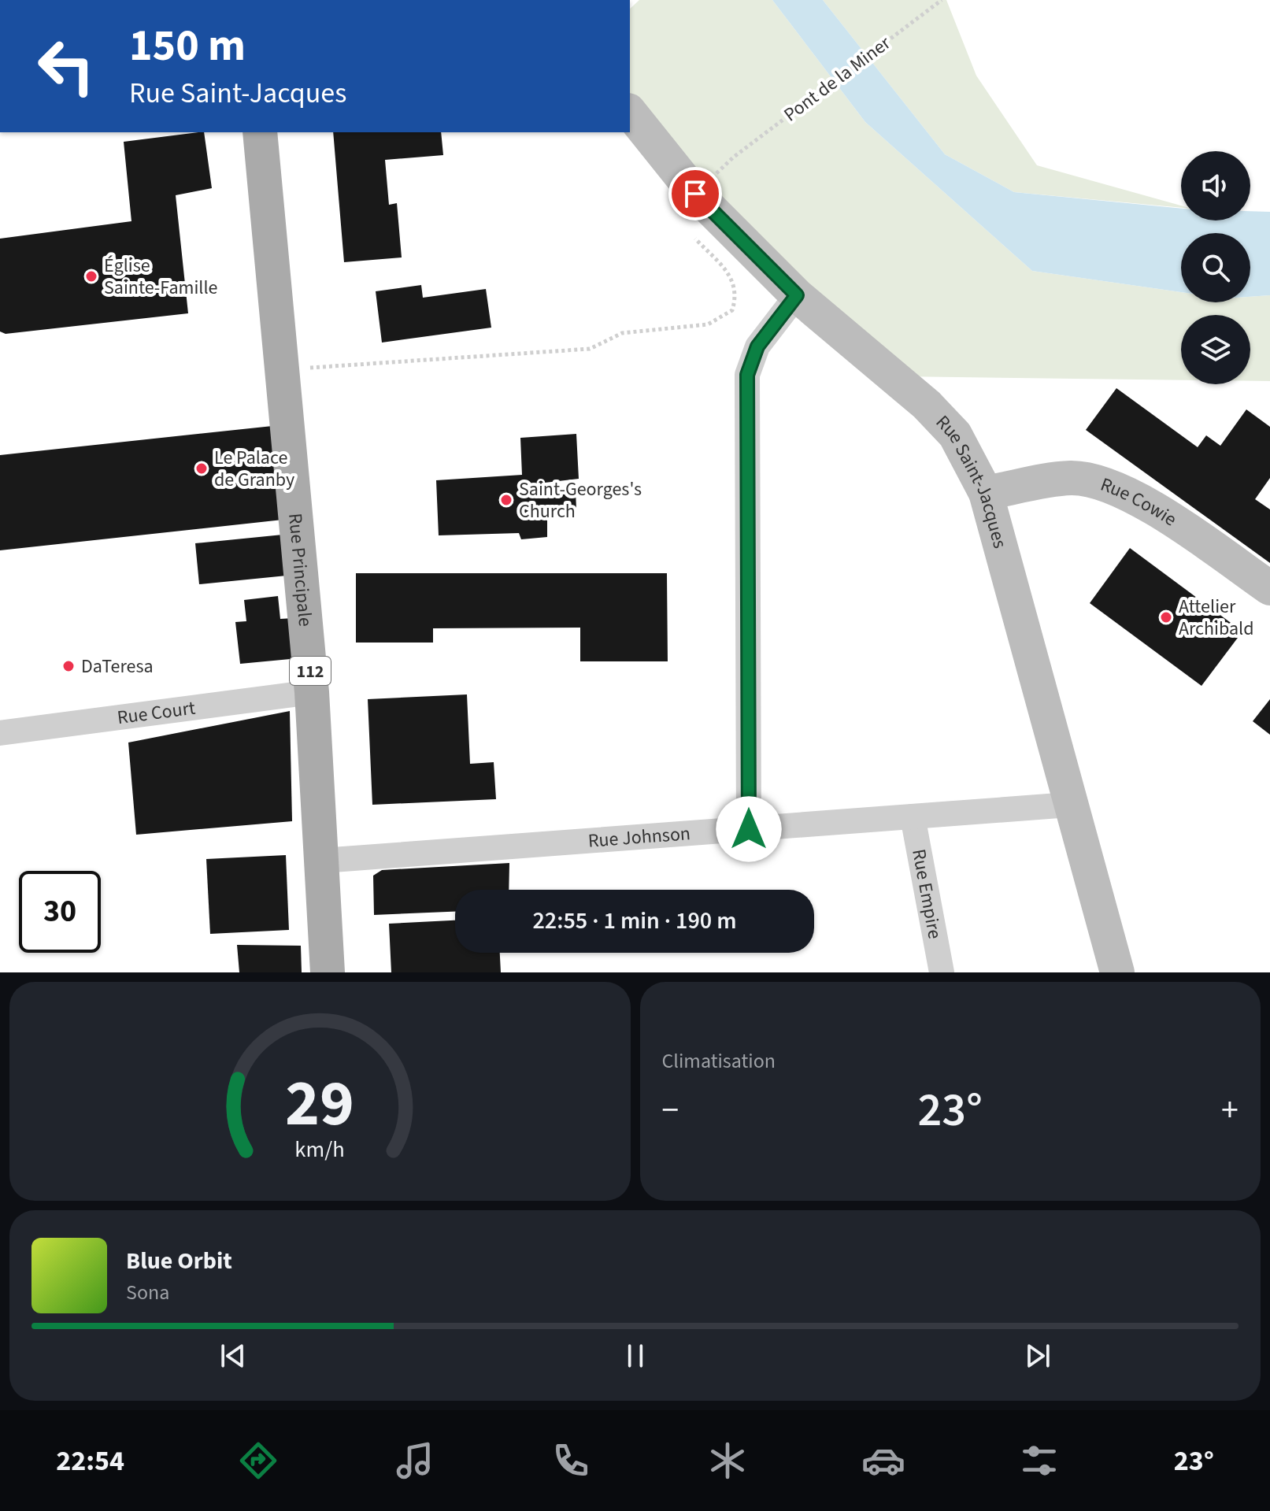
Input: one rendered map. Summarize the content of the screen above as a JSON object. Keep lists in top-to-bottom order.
{
  "streets": {
    "main road": [
      "Rue Saint-Jacques",
      "Rue Cowie",
      "Rue Principale",
      "112"
    ],
    "street": ["Rue Court", "Rue Johnson", "Rue Empire"],
    "path": ["Pont de la Miner"]
  },
  "crossings": [
    ["Pont de la Miner", "Rue Saint-Jacques"],
    ["Rue Saint-Jacques", "Rue Cowie"],
    ["Rue Saint-Jacques", "Rue Johnson"],
    ["Rue Principale", "Rue Court"],
    ["Rue Principale", "Rue Johnson"],
    ["Rue Johnson", "Rue Empire"]
  ],
  "places": [
    "Église Sainte-Famille",
    "Le Palace de Granby",
    "Saint-Georges's Church",
    "Attelier Archibald",
    "DaTeresa"
  ],
  "page": {
    "turn": ["150 m", "Rue Saint-Jacques"],
    "limit": "30",
    "trip": "22:55 · 1 min · 190 m",
    "tile": "Climatisation",
    "heat": ["−", "23°", "+"],
    "song": ["Blue Orbit", "Sona"],
    "tabs": ["22:54", "23°"],
    "gauge": ["29", "km/h"]
  }
}
